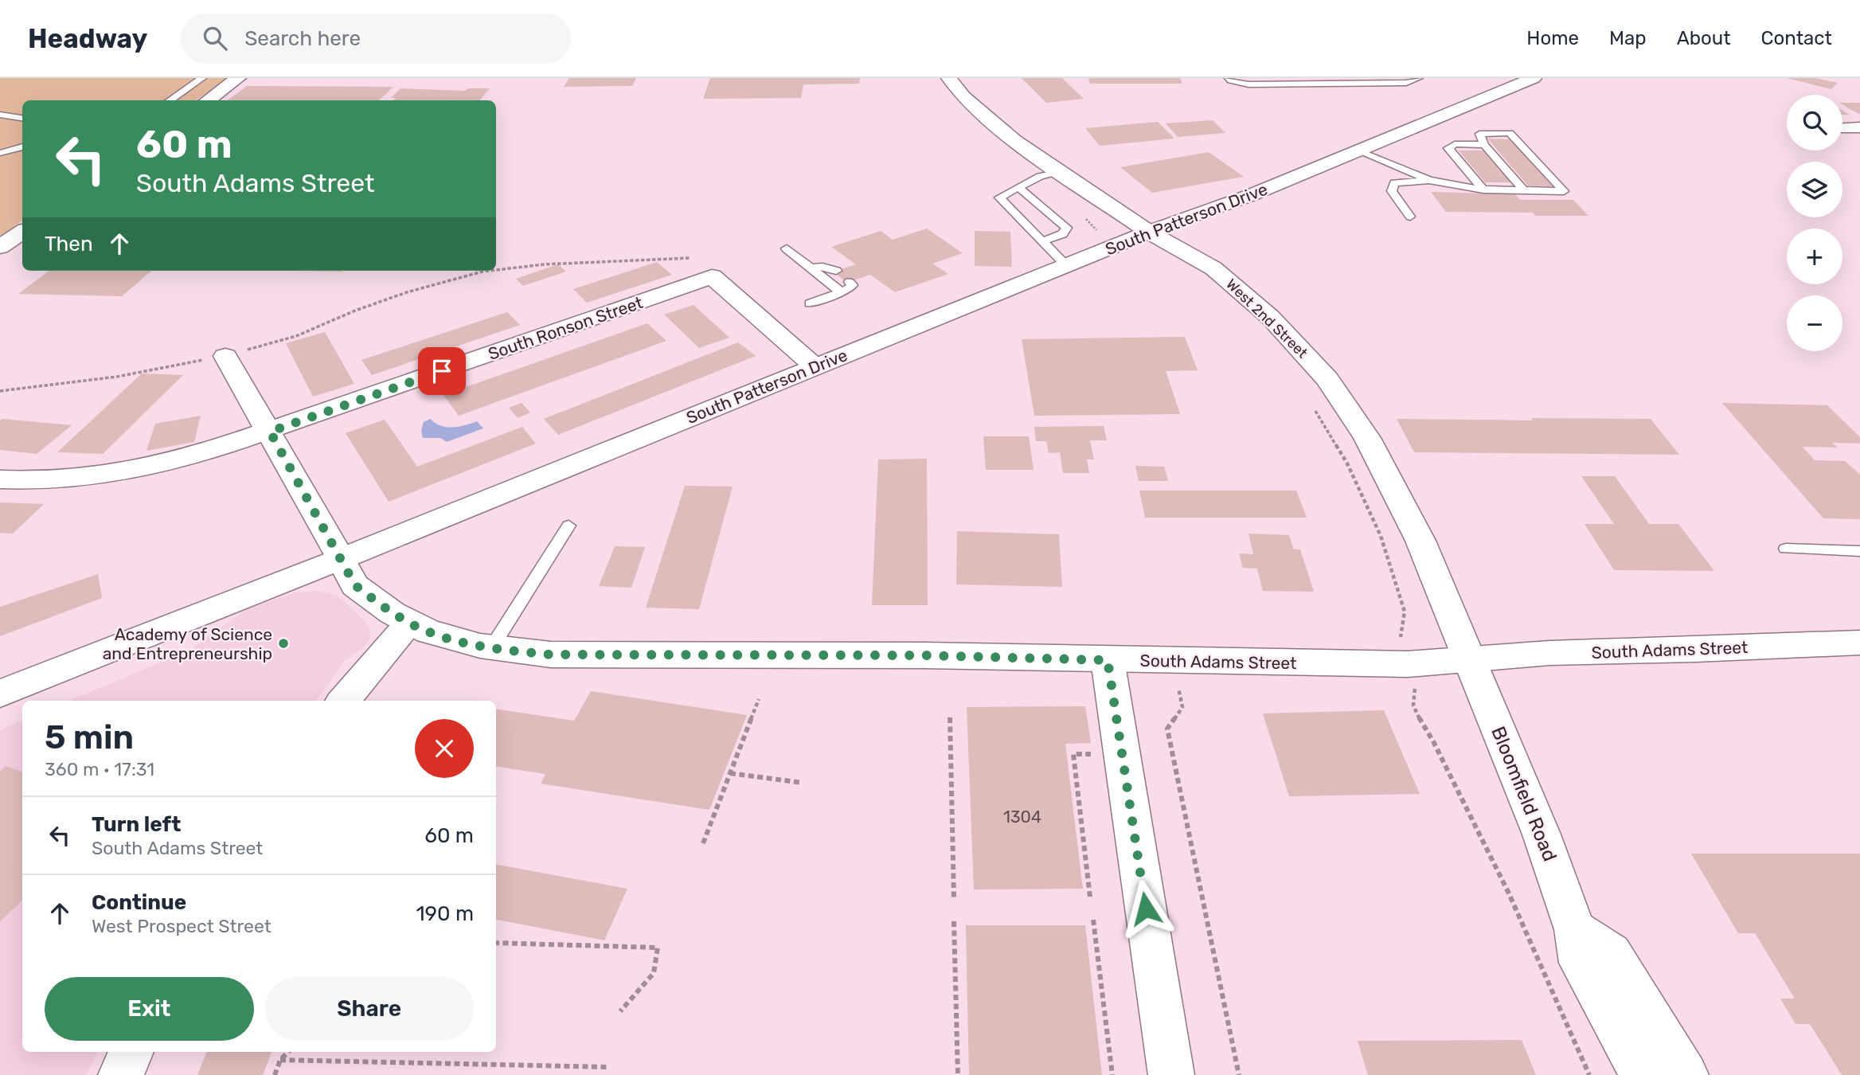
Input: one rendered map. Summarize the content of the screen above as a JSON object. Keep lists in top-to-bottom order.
{
  "streets": {
    "street": [
      "South Patterson Drive",
      "West 2nd Street",
      "South Ronson Street",
      "South Adams Street",
      "Bloomfield Road"
    ]
  },
  "crossings": [
    ["South Patterson Drive", "West 2nd Street"],
    ["South Patterson Drive", "South Ronson Street"],
    ["South Patterson Drive", "South Adams Street"],
    ["West 2nd Street", "South Adams Street"],
    ["West 2nd Street", "Bloomfield Road"],
    ["South Ronson Street", "South Adams Street"],
    ["South Adams Street", "Bloomfield Road"]
  ],
  "places": ["Academy of Science and Entrepreneurship"],
  "house_numbers": ["1304"],
  "page": {
    "header": "Headway",
    "search": "Search here",
    "nav": [
      "Home",
      "Map",
      "About",
      "Contact"
    ],
    "map_buttons": ["+", "−"],
    "turn": ["60 m", "South Adams Street"],
    "then": "Then",
    "heading": ["5 min", "360 m · 17:31"],
    "list": [
      {
        "name": "Turn left",
        "note": "South Adams Street",
        "value": "60 m"
      },
      {
        "name": "Continue",
        "note": "West Prospect Street",
        "value": "190 m"
      }
    ],
    "buttons": ["Exit", "Share"]
  }
}
